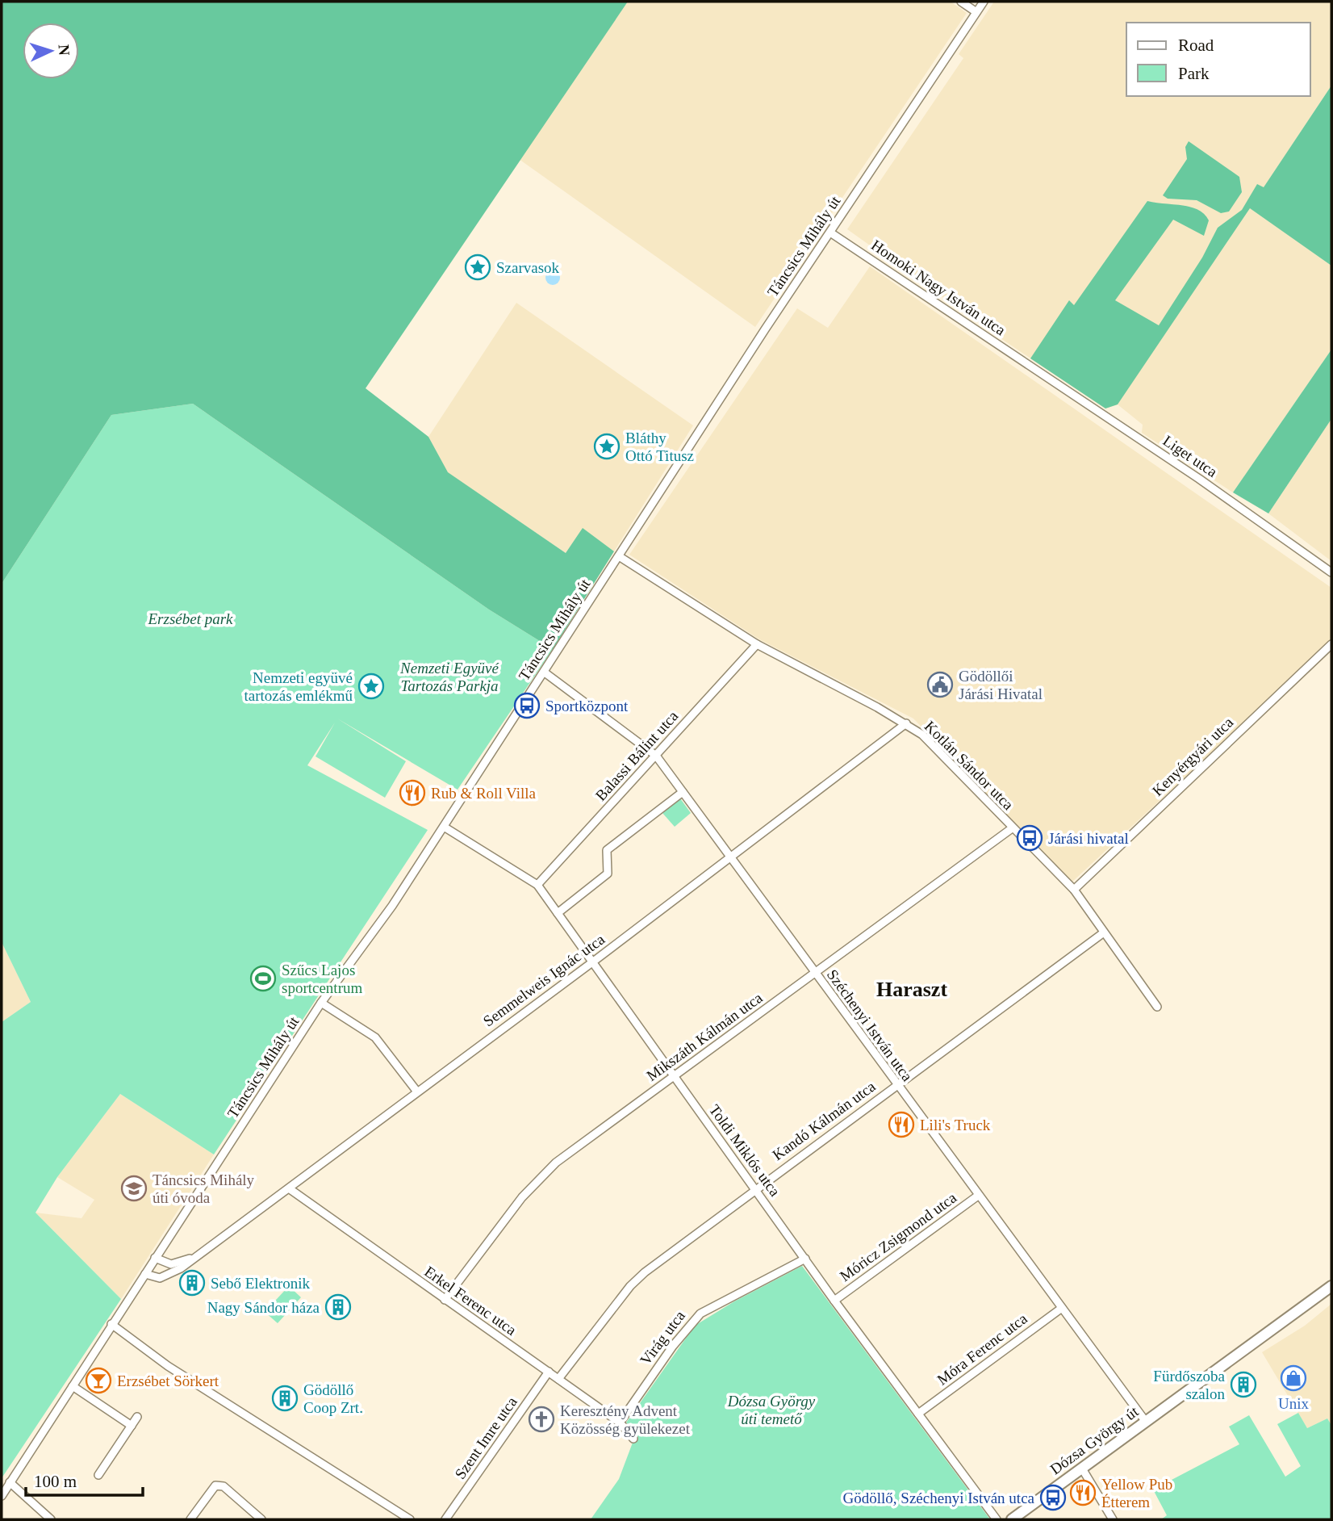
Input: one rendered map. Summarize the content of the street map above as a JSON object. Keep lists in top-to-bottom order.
{
  "streets": {
    "main road": ["Dózsa György út"],
    "street": [
      "Táncsics Mihály út",
      "Homoki Nagy István utca",
      "Liget utca",
      "Balassi Bálint utca",
      "Kenyérgyári utca",
      "Kotlán Sándor utca",
      "Semmelweis Ignác utca",
      "Széchenyi István utca",
      "Mikszáth Kálmán utca",
      "Kandó Kálmán utca",
      "Toldi Miklós utca",
      "Móricz Zsigmond utca",
      "Erkel Ferenc utca",
      "Virág utca",
      "Móra Ferenc utca",
      "Szent Imre utca"
    ]
  },
  "crossings": [
    ["Táncsics Mihály út", "Homoki Nagy István utca"],
    ["Táncsics Mihály út", "Kotlán Sándor utca"],
    ["Táncsics Mihály út", "Semmelweis Ignác utca"],
    ["Táncsics Mihály út", "Széchenyi István utca"],
    ["Táncsics Mihály út", "Toldi Miklós utca"],
    ["Homoki Nagy István utca", "Liget utca"],
    ["Balassi Bálint utca", "Kotlán Sándor utca"],
    ["Balassi Bálint utca", "Széchenyi István utca"],
    ["Balassi Bálint utca", "Toldi Miklós utca"],
    ["Kenyérgyári utca", "Kotlán Sándor utca"],
    ["Kotlán Sándor utca", "Semmelweis Ignác utca"],
    ["Kotlán Sándor utca", "Mikszáth Kálmán utca"],
    ["Kotlán Sándor utca", "Kandó Kálmán utca"],
    ["Semmelweis Ignác utca", "Széchenyi István utca"],
    ["Semmelweis Ignác utca", "Toldi Miklós utca"],
    ["Semmelweis Ignác utca", "Erkel Ferenc utca"],
    ["Széchenyi István utca", "Mikszáth Kálmán utca"],
    ["Széchenyi István utca", "Kandó Kálmán utca"],
    ["Széchenyi István utca", "Móricz Zsigmond utca"],
    ["Széchenyi István utca", "Móra Ferenc utca"],
    ["Széchenyi István utca", "Dózsa György út"],
    ["Mikszáth Kálmán utca", "Toldi Miklós utca"],
    ["Mikszáth Kálmán utca", "Erkel Ferenc utca"],
    ["Kandó Kálmán utca", "Toldi Miklós utca"],
    ["Kandó Kálmán utca", "Erkel Ferenc utca"],
    ["Toldi Miklós utca", "Móricz Zsigmond utca"],
    ["Toldi Miklós utca", "Virág utca"],
    ["Toldi Miklós utca", "Móra Ferenc utca"],
    ["Erkel Ferenc utca", "Virág utca"],
    ["Erkel Ferenc utca", "Szent Imre utca"]
  ],
  "districts": ["Haraszt"],
  "parks": ["Erzsébet park", "Nemzeti Együvé Tartozás Parkja", "Dózsa György úti temető"],
  "places": {
    "place": ["Szarvasok", "Bláthy Ottó Titusz", "Nemzeti együvé tartozás emlékmű"],
    "public building": ["Gödöllői Járási Hivatal"],
    "bus stop": ["Sportközpont", "Járási hivatal", "Gödöllő, Széchenyi István utca"],
    "restaurant": ["Rub & Roll Villa", "Lili's Truck", "Yellow Pub Étterem"],
    "sports": ["Szűcs Lajos sportcentrum"],
    "school or university": ["Táncsics Mihály úti óvoda"],
    "building": [
      "Sebő Elektronik",
      "Nagy Sándor háza",
      "Fürdőszoba szalon",
      "Gödöllő Coop Zrt."
    ],
    "shop": ["Unix"],
    "bar": ["Erzsébet Sörkert"],
    "church": ["Keresztény Advent Közösség gyülekezet"]
  },
  "legend": ["Road", "Park"],
  "scale_bar": "100 m",
  "north": "right"
}
